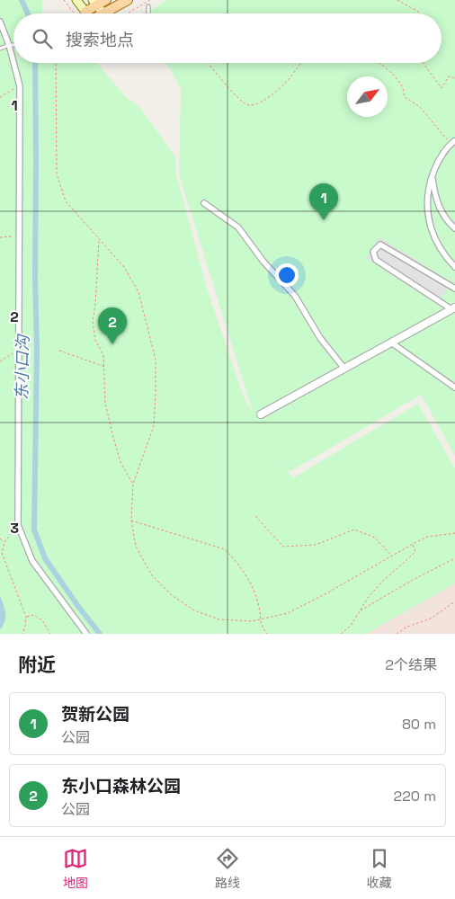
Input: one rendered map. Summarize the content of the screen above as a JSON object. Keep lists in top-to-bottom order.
{
  "water": ["东小口沟"],
  "north": "top right",
  "page": {
    "search": "搜索地点",
    "pins": ["1", "2"],
    "heading": ["附近", "2个结果"],
    "list": [
      {
        "mark": "1",
        "name": "贺新公园",
        "note": "公园",
        "value": "80 m"
      },
      {
        "mark": "2",
        "name": "东小口森林公园",
        "note": "公园",
        "value": "220 m"
      }
    ],
    "nav": ["地图", "路线", "收藏"]
  },
  "grid": {
    "rows": ["1", "2", "3"]
  }
}
